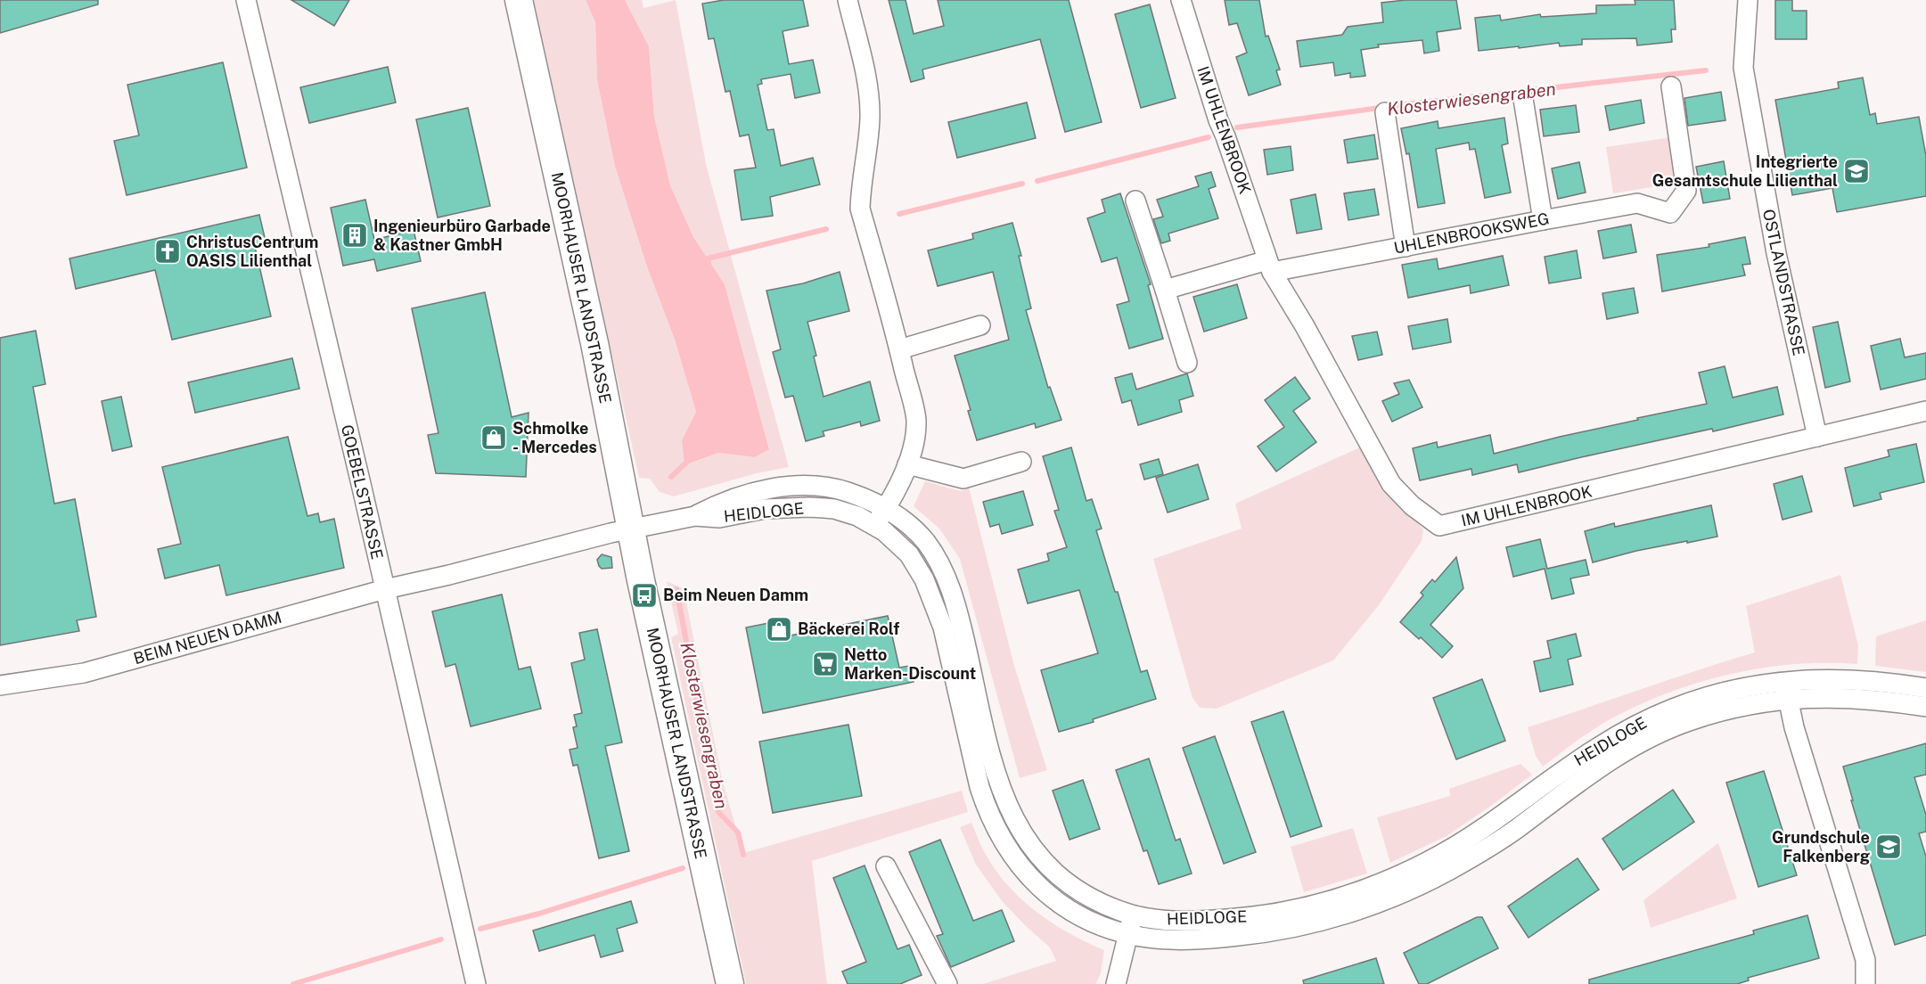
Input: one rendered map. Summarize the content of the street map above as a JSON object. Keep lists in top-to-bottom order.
{
  "streets": {
    "street": [
      "IM UHLENBROOK",
      "UHLENBROOKSWEG",
      "OSTLANDSTRASSE",
      "MOORHAUSER LANDSTRASSE",
      "GOEBELSTRASSE",
      "HEIDLOGE",
      "BEIM NEUEN DAMM"
    ]
  },
  "crossings": [
    ["IM UHLENBROOK", "UHLENBROOKSWEG"],
    ["IM UHLENBROOK", "OSTLANDSTRASSE"],
    ["MOORHAUSER LANDSTRASSE", "HEIDLOGE"],
    ["MOORHAUSER LANDSTRASSE", "BEIM NEUEN DAMM"],
    ["GOEBELSTRASSE", "BEIM NEUEN DAMM"],
    ["HEIDLOGE", "BEIM NEUEN DAMM"]
  ],
  "water": ["Klosterwiesengraben"],
  "places": {
    "school or university": ["Integrierte Gesamtschule Lilienthal", "Grundschule Falkenberg"],
    "building": ["Ingenieurbüro Garbade & Kastner GmbH"],
    "church": ["ChristusCentrum OASIS Lilienthal"],
    "shop": ["Schmolke - Mercedes", "Bäckerei Rolf"],
    "bus stop": ["Beim Neuen Damm"],
    "supermarket": ["Netto Marken-Discount"]
  }
}
